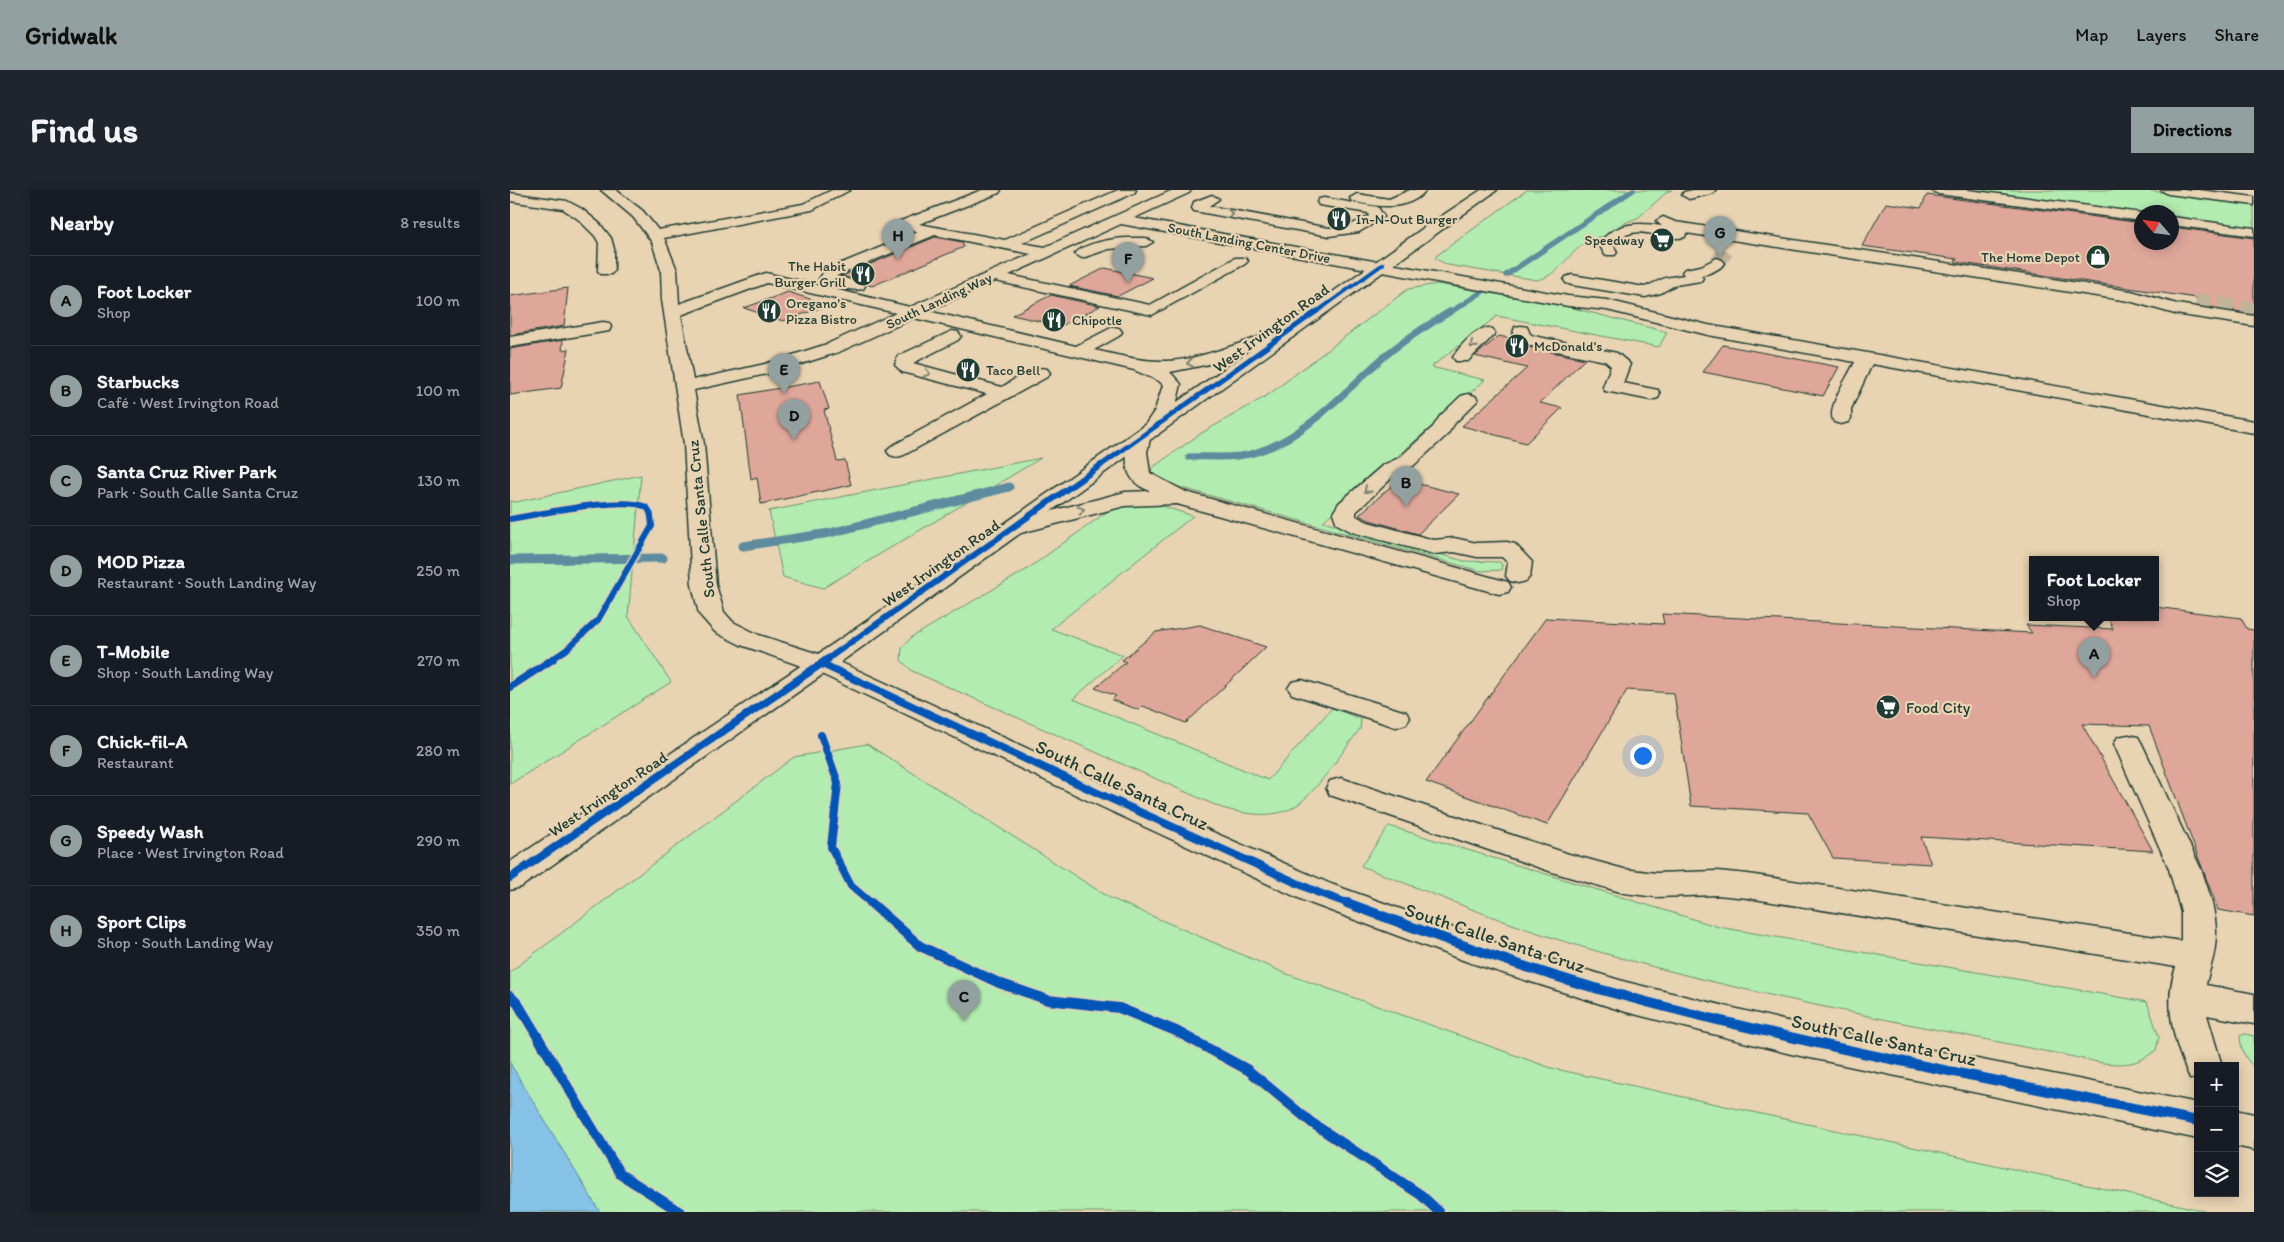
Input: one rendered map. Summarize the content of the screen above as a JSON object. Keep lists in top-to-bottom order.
{
  "streets": {
    "main road": [
      "South Landing Center Drive",
      "South Landing Way",
      "West Irvington Road",
      "South Calle Santa Cruz"
    ]
  },
  "crossings": [
    ["South Landing Center Drive", "South Landing Way"],
    ["South Landing Center Drive", "West Irvington Road"],
    ["South Landing Way", "South Calle Santa Cruz"],
    ["West Irvington Road", "South Calle Santa Cruz"]
  ],
  "places": {
    "restaurant": [
      "In-N-Out Burger",
      "The Habit Burger Grill",
      "Oregano's Pizza Bistro",
      "Chipotle",
      "McDonald's",
      "Taco Bell"
    ],
    "supermarket": ["Speedway", "Food City"],
    "shop": ["The Home Depot"]
  },
  "north": "top left",
  "page": {
    "header": "Gridwalk",
    "nav": ["Map", "Layers", "Share"],
    "buttons": "Directions",
    "title": "Find us",
    "heading": ["Nearby", "8 results"],
    "pins": [
      "G",
      "H",
      "F",
      "E",
      "D",
      "B",
      "A",
      "C"
    ],
    "list": [
      {
        "mark": "A",
        "name": "Foot Locker",
        "note": "Shop",
        "value": "100 m"
      },
      {
        "mark": "B",
        "name": "Starbucks",
        "note": "Café · West Irvington Road",
        "value": "100 m"
      },
      {
        "mark": "C",
        "name": "Santa Cruz River Park",
        "note": "Park · South Calle Santa Cruz",
        "value": "130 m"
      },
      {
        "mark": "D",
        "name": "MOD Pizza",
        "note": "Restaurant · South Landing Way",
        "value": "250 m"
      },
      {
        "mark": "E",
        "name": "T-Mobile",
        "note": "Shop · South Landing Way",
        "value": "270 m"
      },
      {
        "mark": "F",
        "name": "Chick-fil-A",
        "note": "Restaurant",
        "value": "280 m"
      },
      {
        "mark": "G",
        "name": "Speedy Wash",
        "note": "Place · West Irvington Road",
        "value": "290 m"
      },
      {
        "mark": "H",
        "name": "Sport Clips",
        "note": "Shop · South Landing Way",
        "value": "350 m"
      }
    ],
    "popup": ["Foot Locker", "Shop"],
    "map_buttons": ["+", "−"]
  }
}
